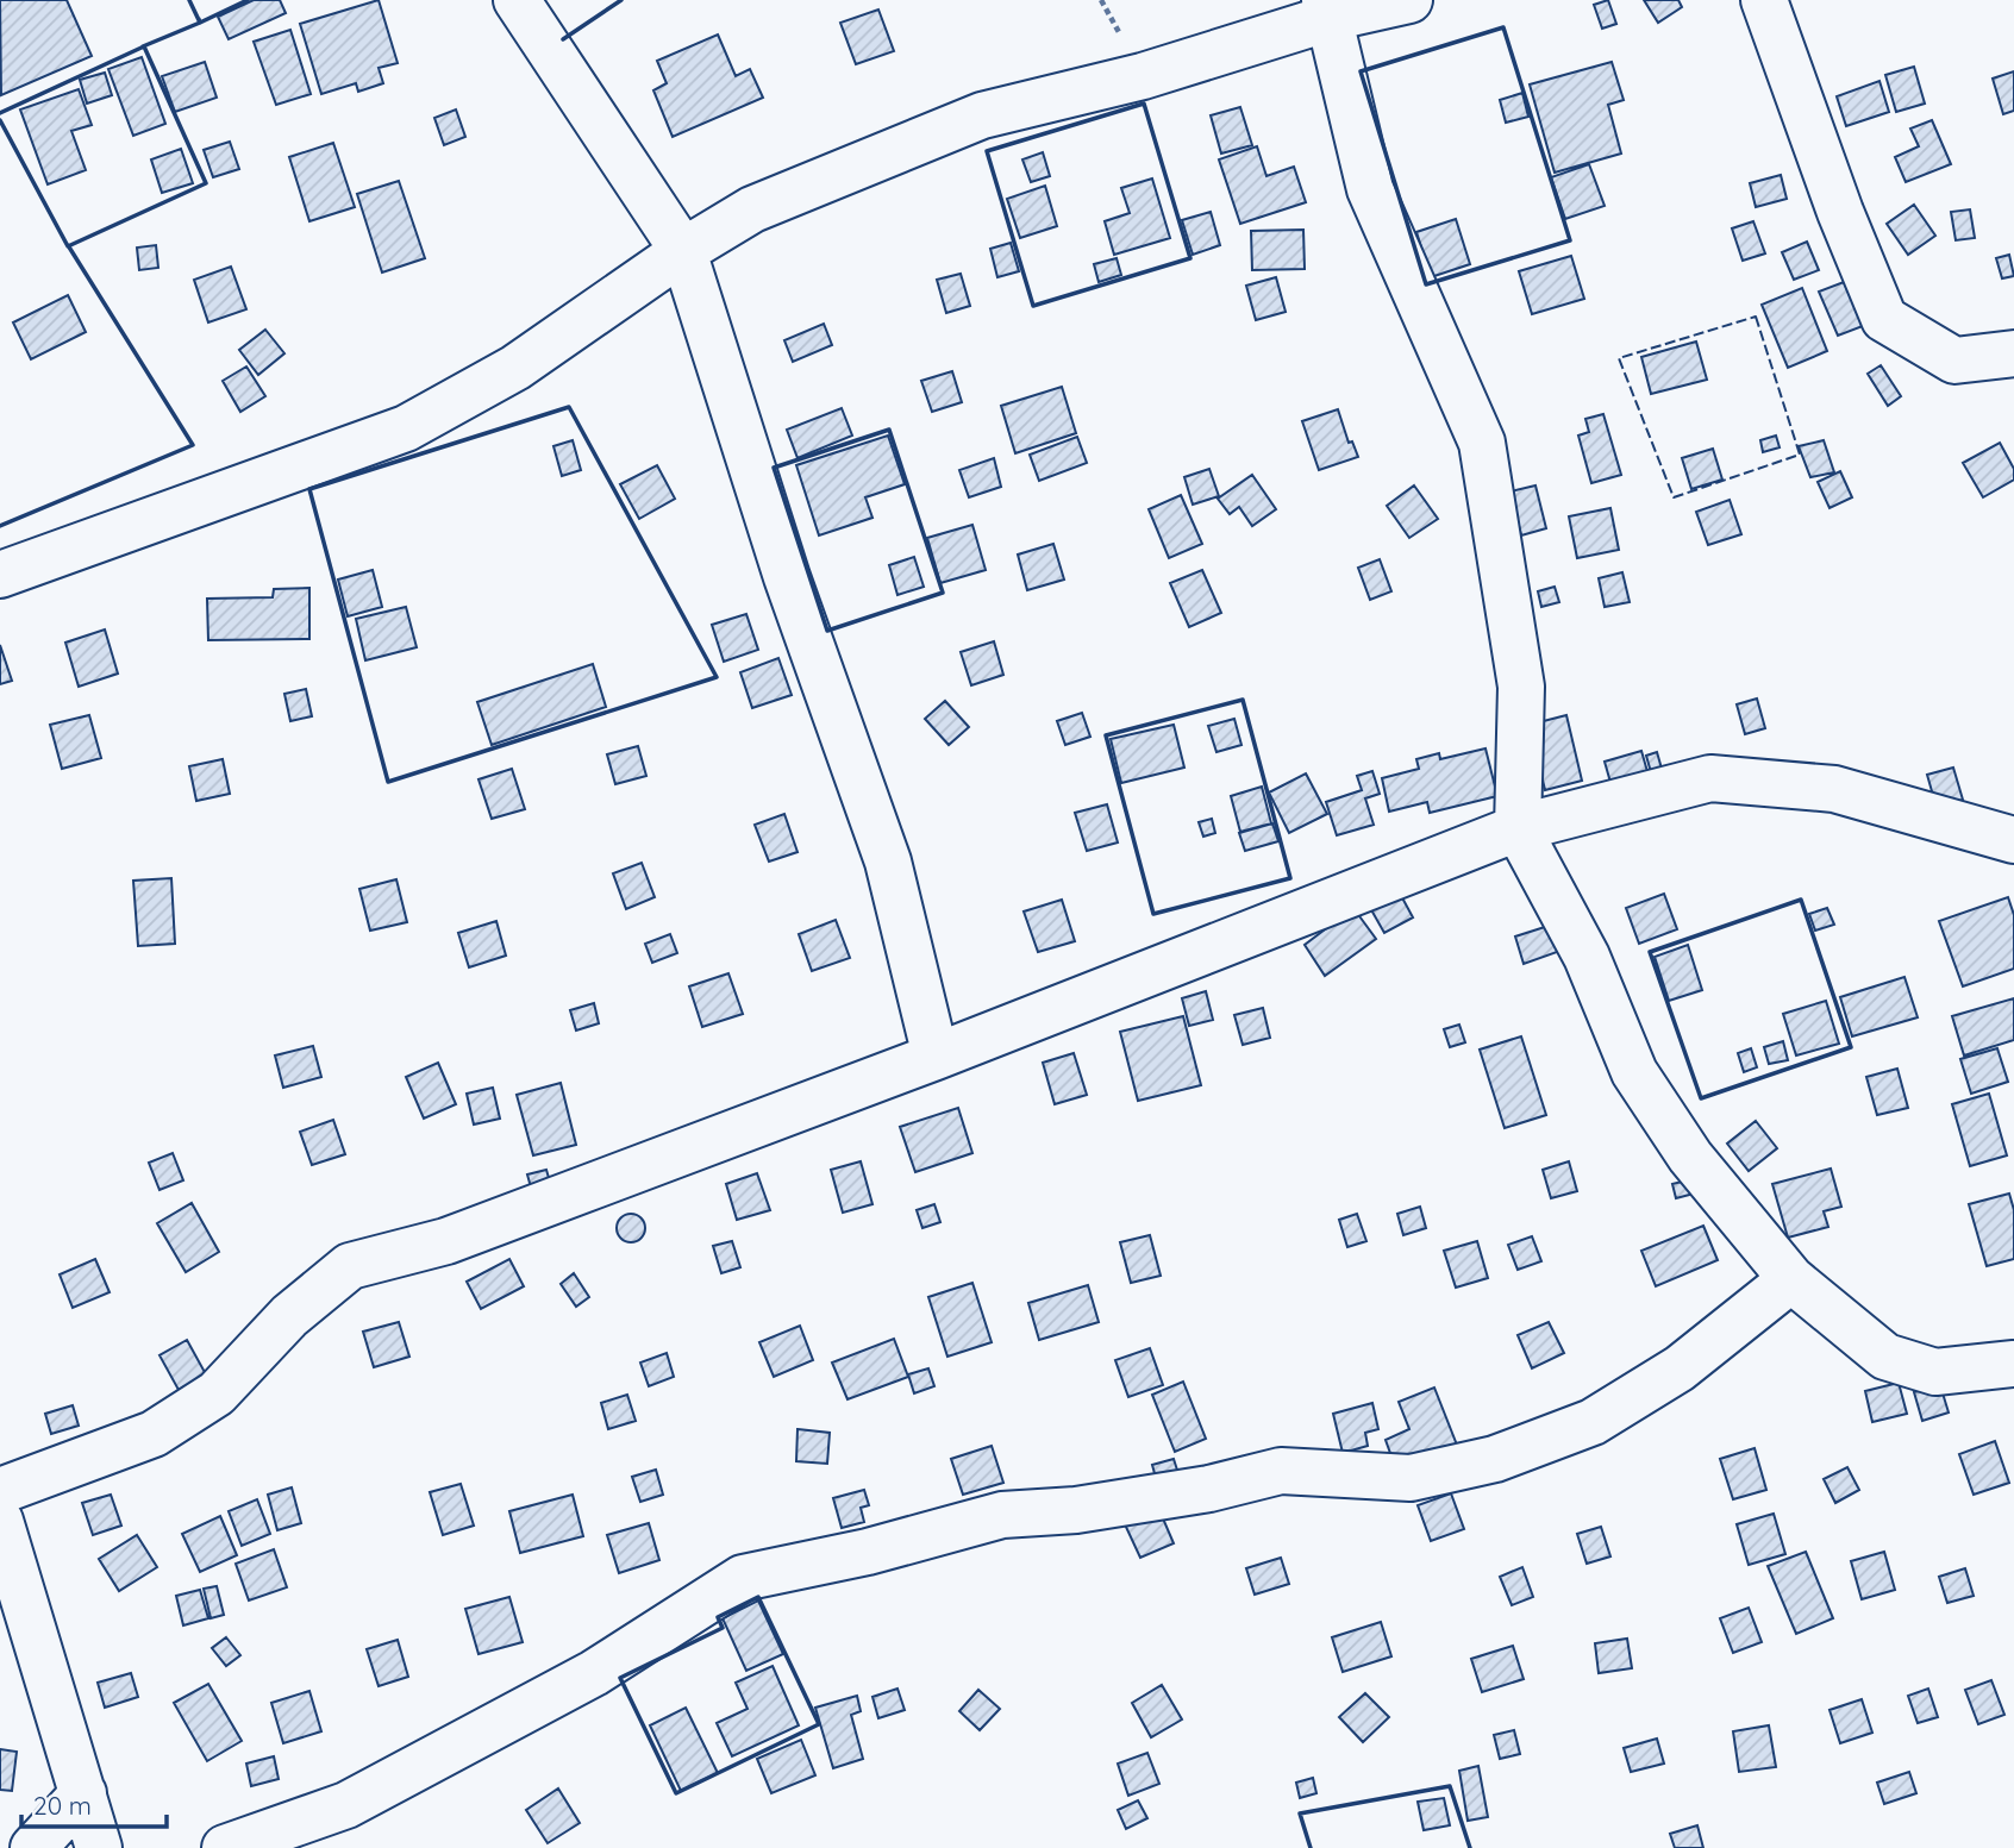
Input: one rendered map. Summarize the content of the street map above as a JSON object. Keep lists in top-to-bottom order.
{
  "scale_bar": "20 m"
}
